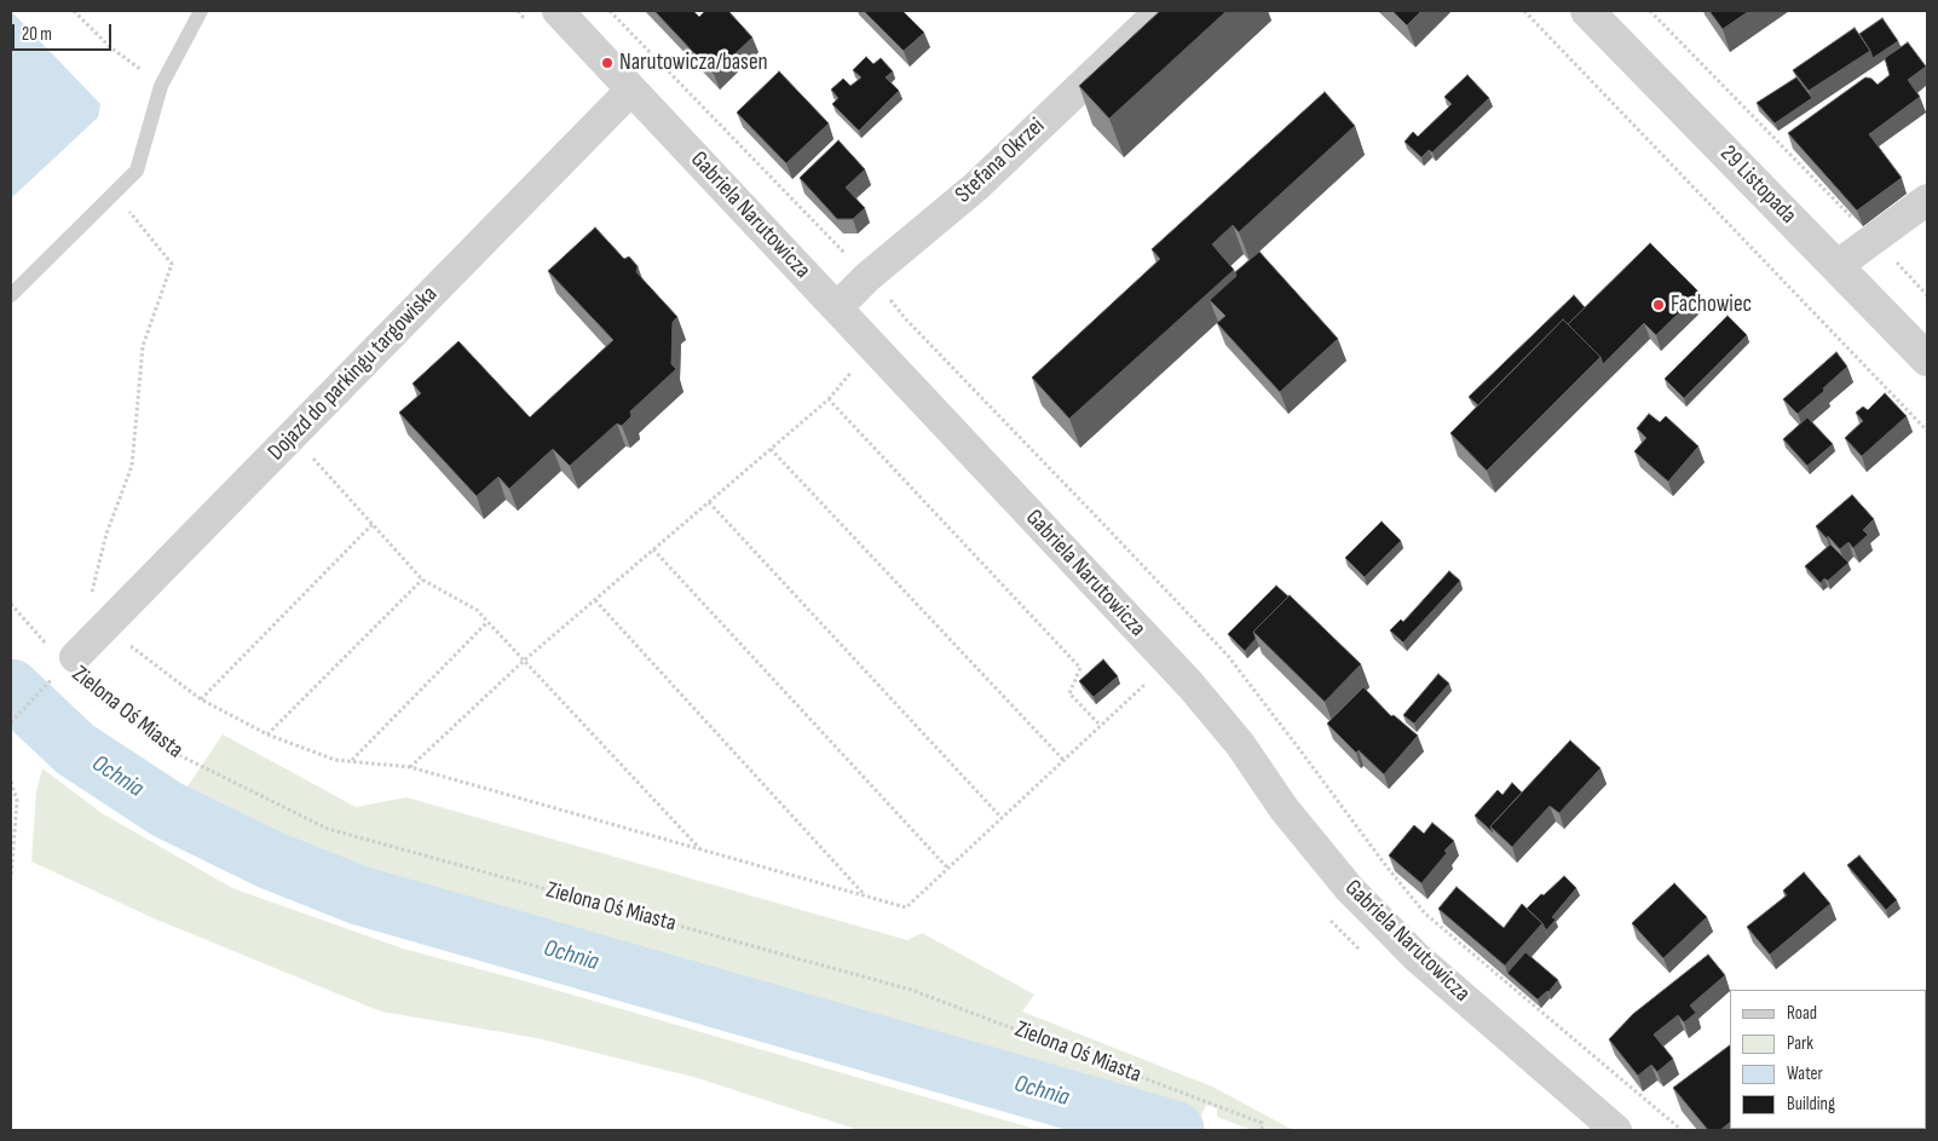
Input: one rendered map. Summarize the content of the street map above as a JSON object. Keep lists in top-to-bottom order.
{
  "streets": {
    "street": [
      "Stefana Okrzei",
      "29 Listopada",
      "Gabriela Narutowicza",
      "Dojazd do parkingu targowiska"
    ],
    "path": ["Zielona Oś Miasta"]
  },
  "crossings": [
    ["Stefana Okrzei", "Gabriela Narutowicza"],
    ["Gabriela Narutowicza", "Dojazd do parkingu targowiska"],
    ["Dojazd do parkingu targowiska", "Zielona Oś Miasta"]
  ],
  "water": ["Ochnia"],
  "places": ["Narutowicza/basen", "Fachowiec"],
  "legend": [
    "Road",
    "Park",
    "Water",
    "Building"
  ],
  "scale_bar": "20 m"
}
